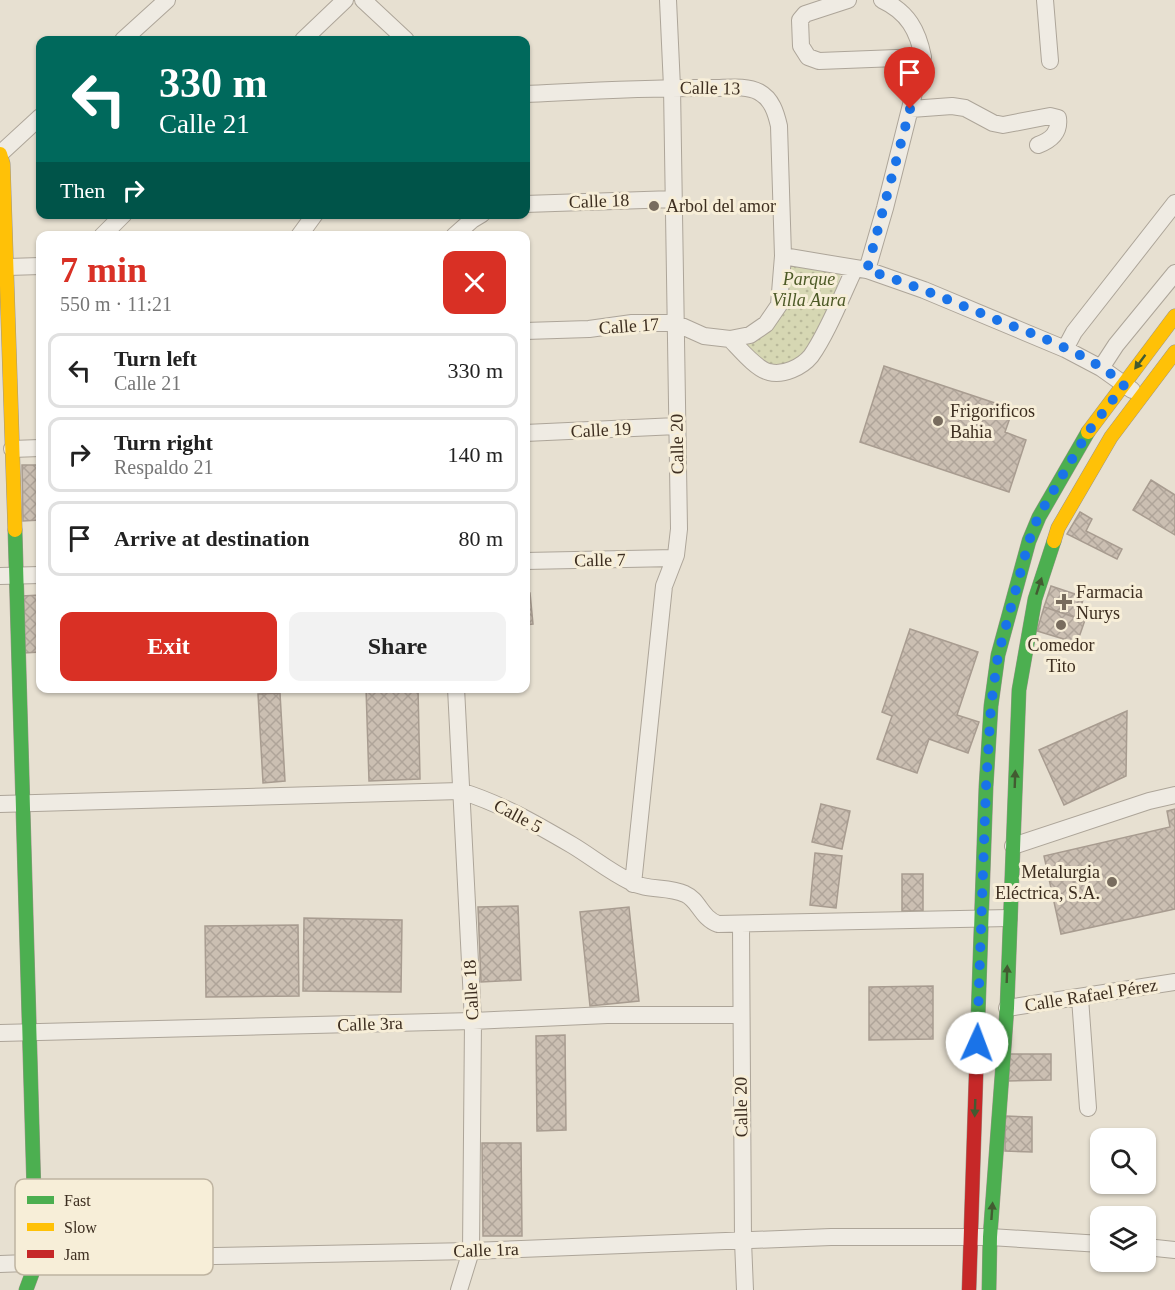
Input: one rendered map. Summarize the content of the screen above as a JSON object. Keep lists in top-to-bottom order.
{
  "streets": {
    "street": [
      "Calle 13",
      "Calle 18",
      "Calle 17",
      "Calle 19",
      "Calle 20",
      "Calle 7",
      "Calle 5",
      "Calle Rafael Pérez",
      "Calle 3ra",
      "Calle 1ra"
    ]
  },
  "crossings": [
    ["Calle 13", "Calle 17"],
    ["Calle 13", "Calle 20"],
    ["Calle 18", "Calle 20"],
    ["Calle 18", "Calle 5"],
    ["Calle 18", "Calle 3ra"],
    ["Calle 18", "Calle 1ra"],
    ["Calle 17", "Calle 20"],
    ["Calle 19", "Calle 20"],
    ["Calle 20", "Calle 7"],
    ["Calle 20", "Calle 5"],
    ["Calle 20", "Calle 3ra"],
    ["Calle 20", "Calle 1ra"]
  ],
  "parks": ["Parque Villa Aura"],
  "places": {
    "other": [
      "Arbol del amor",
      "Frigorificos Bahia",
      "Comedor Tito",
      "Metalurgia Eléctrica, S.A."
    ],
    "health": ["Farmacia Nurys"]
  },
  "legend": ["Fast", "Slow", "Jam"],
  "page": {
    "turn": ["330 m", "Calle 21"],
    "then": "Then",
    "heading": ["7 min", "550 m · 11:21"],
    "list": [
      {
        "name": "Turn left",
        "note": "Calle 21",
        "value": "330 m"
      },
      {
        "name": "Turn right",
        "note": "Respaldo 21",
        "value": "140 m"
      },
      {
        "name": "Arrive at destination",
        "value": "80 m"
      }
    ],
    "buttons": ["Exit", "Share"]
  }
}
